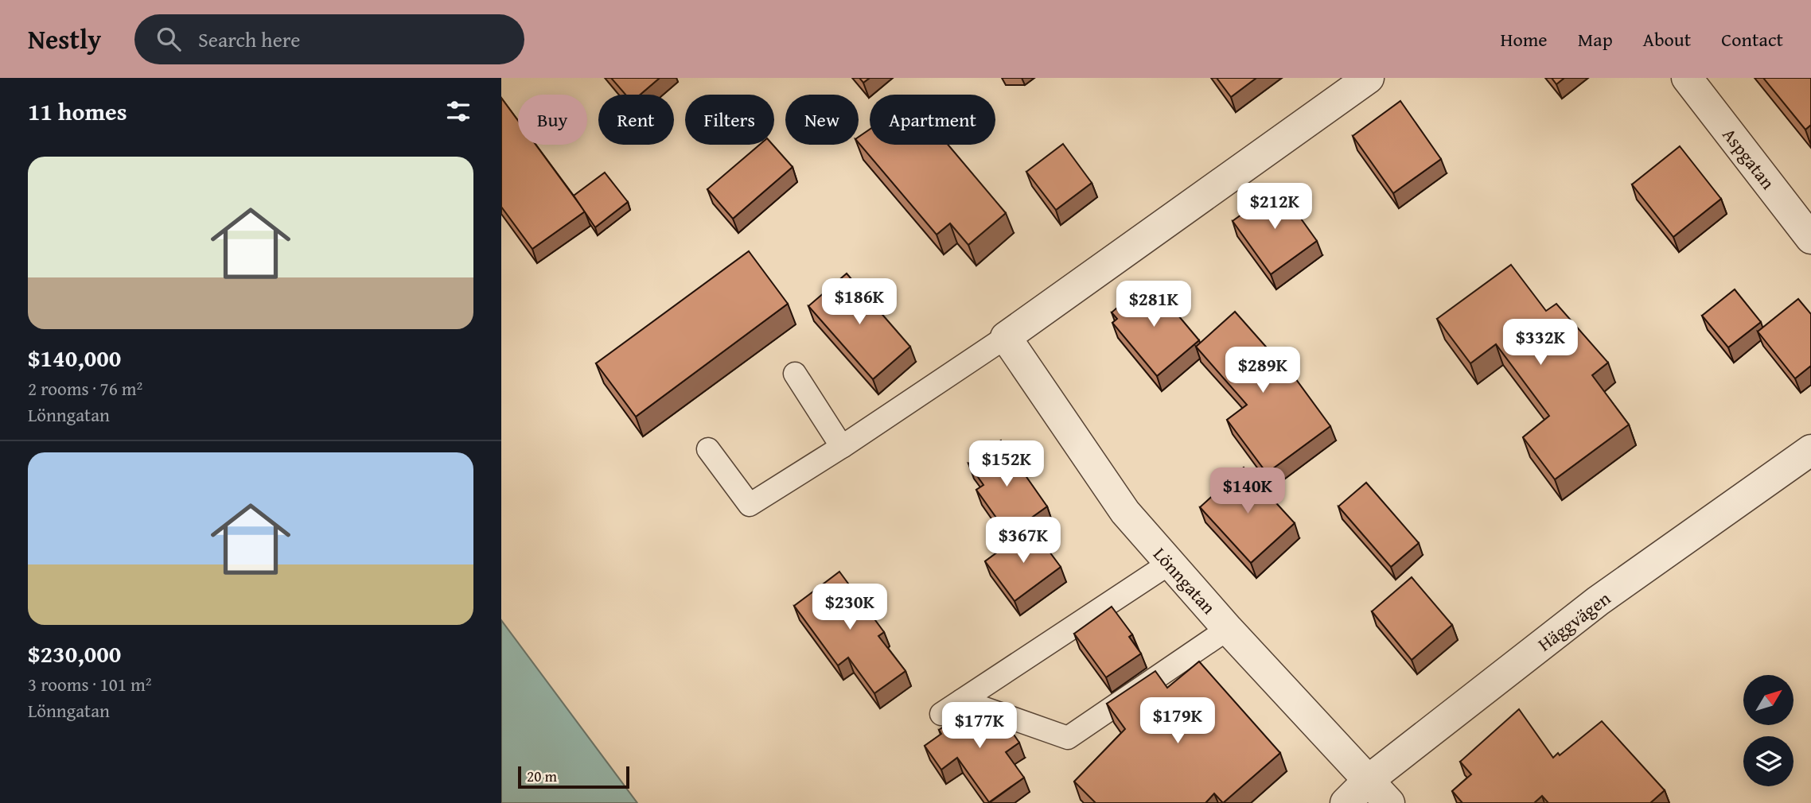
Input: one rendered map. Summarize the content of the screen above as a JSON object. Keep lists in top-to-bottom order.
{
  "streets": {
    "street": ["Aspgatan", "Lönngatan", "Häggvägen"]
  },
  "crossings": [
    ["Lönngatan", "Häggvägen"]
  ],
  "scale_bar": "20 m",
  "north": "top right",
  "page": {
    "header": "Nestly",
    "search": "Search here",
    "nav": [
      "Home",
      "Map",
      "About",
      "Contact"
    ],
    "heading": "11 homes",
    "chip": [
      "Buy",
      "Rent",
      "Filters",
      "New",
      "Apartment"
    ],
    "list": [
      {
        "name": "$140,000",
        "note": "2 rooms · 76 m² · Lönngatan"
      },
      {
        "name": "$230,000",
        "note": "3 rooms · 101 m² · Lönngatan"
      }
    ],
    "price": [
      "$212K",
      "$186K",
      "$281K",
      "$332K",
      "$289K",
      "$152K",
      "$140K",
      "$367K",
      "$230K",
      "$179K",
      "$177K"
    ],
    "scale": "20 m"
  }
}
